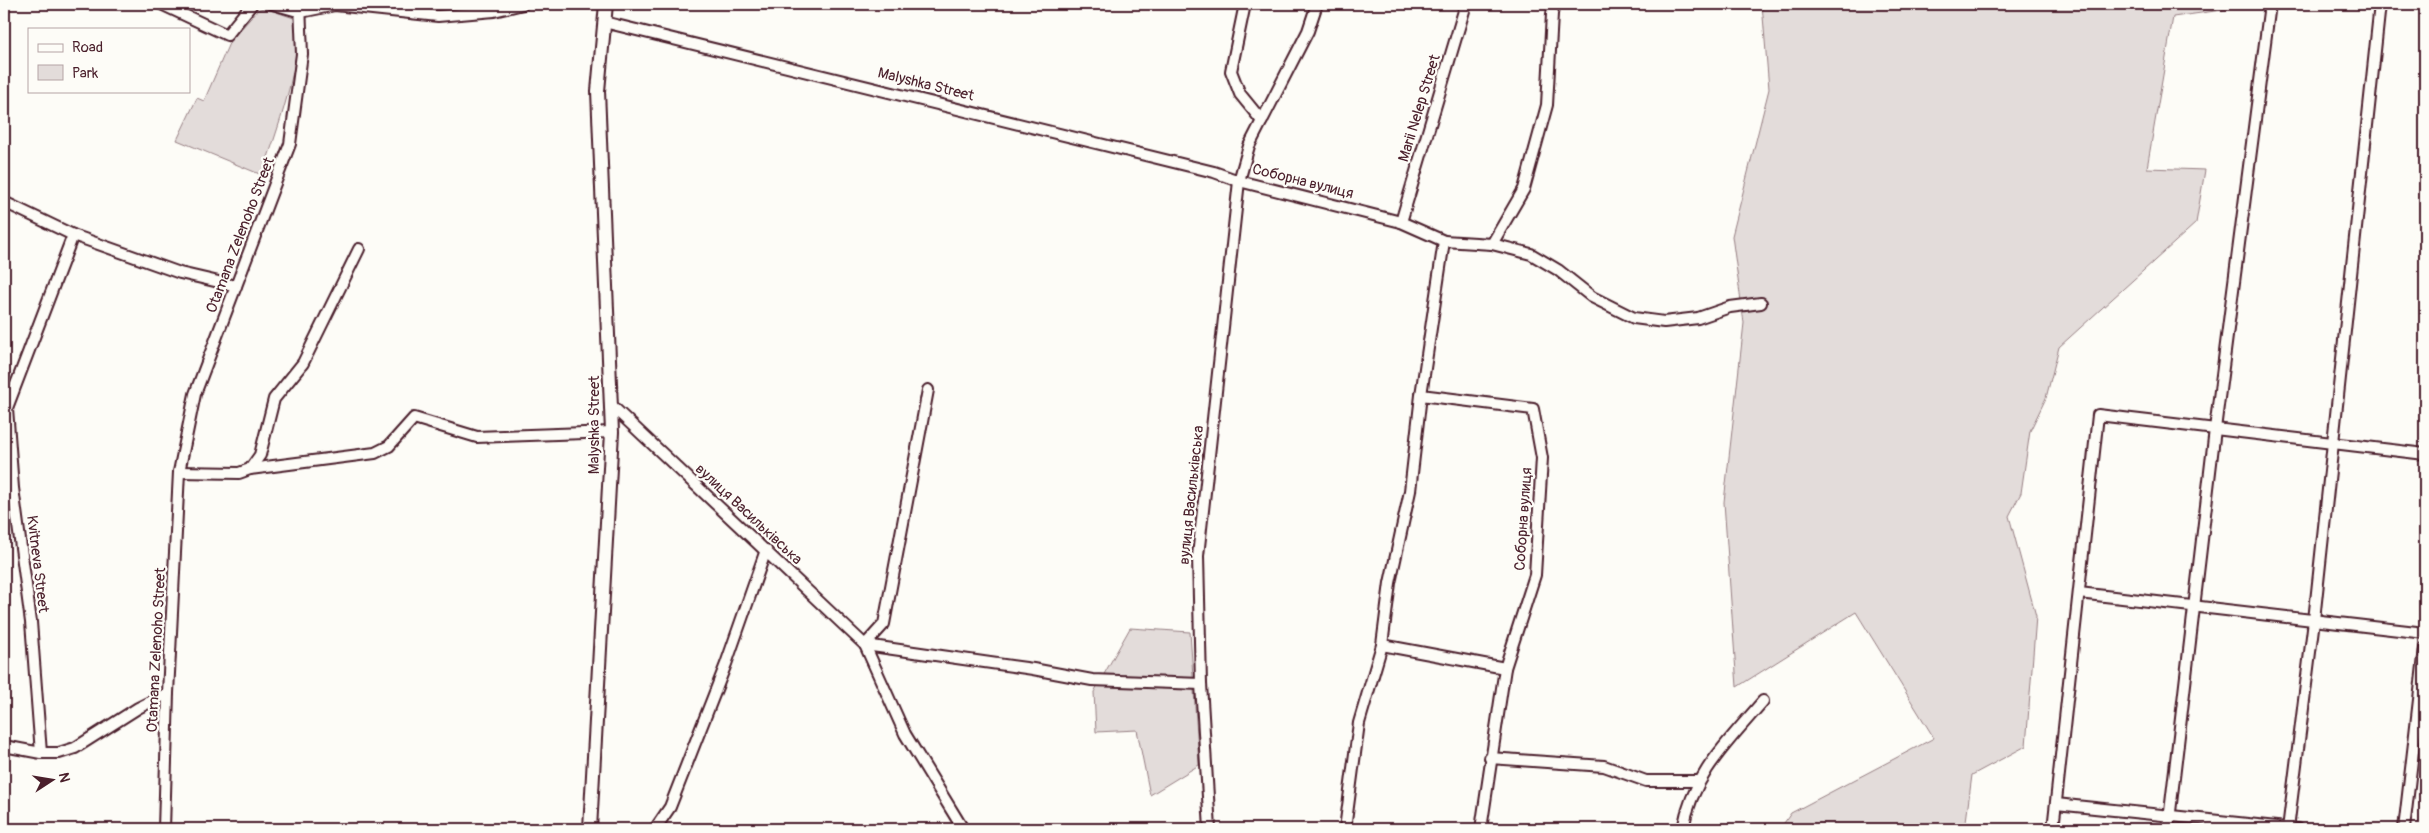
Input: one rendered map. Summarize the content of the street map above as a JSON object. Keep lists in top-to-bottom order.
{
  "streets": {
    "main road": ["Malyshka Street"],
    "street": [
      "Marii Nelep Street",
      "Соборна вулиця",
      "Otamana Zelenoho Street",
      "вулиця Васильківська",
      "Kvitneva Street"
    ]
  },
  "crossings": [
    ["Malyshka Street", "Соборна вулиця"],
    ["Malyshka Street", "вулиця Васильківська"],
    ["Marii Nelep Street", "Соборна вулиця"],
    ["Соборна вулиця", "вулиця Васильківська"]
  ],
  "legend": ["Road", "Park"],
  "north": "right"
}
